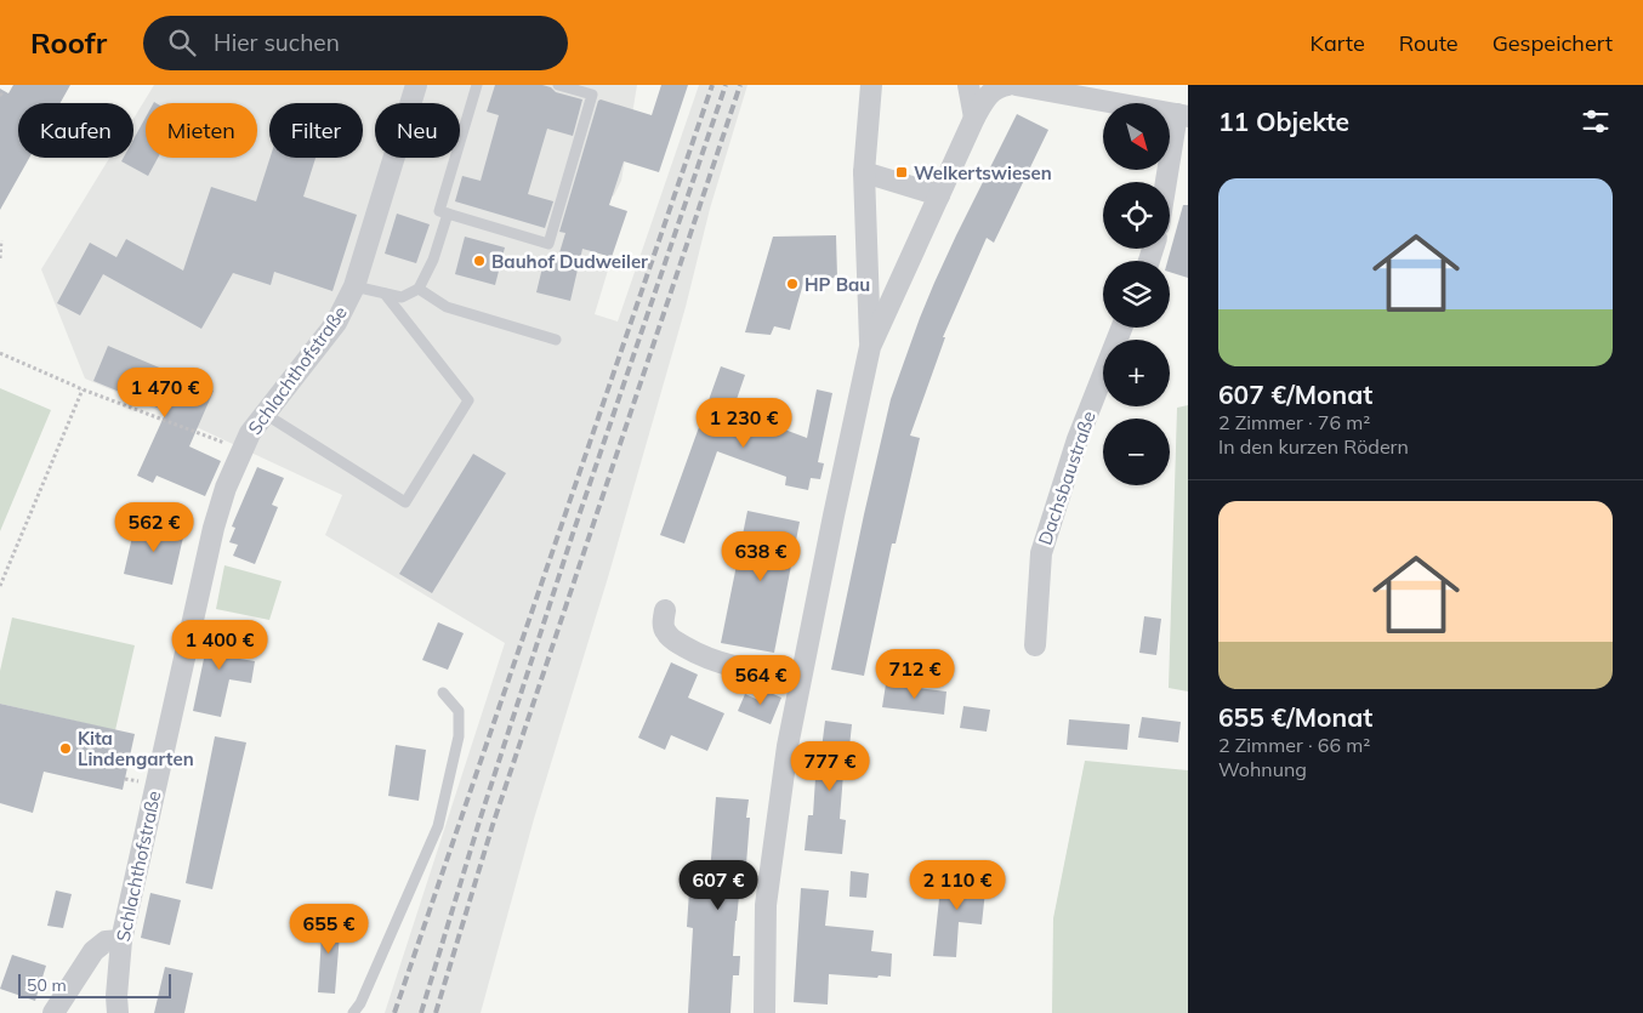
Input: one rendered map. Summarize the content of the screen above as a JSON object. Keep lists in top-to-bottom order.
{
  "streets": {
    "street": ["Schlachthofstraße", "Dachsbaustraße"]
  },
  "places": {
    "transit": ["Welkertswiesen"],
    "other": ["Bauhof Dudweiler", "HP Bau", "Kita Lindengarten"]
  },
  "scale_bar": "50 m",
  "north": "bottom right",
  "page": {
    "header": "Roofr",
    "search": "Hier suchen",
    "nav": ["Karte", "Route", "Gespeichert"],
    "heading": "11 Objekte",
    "map_buttons": ["+", "−"],
    "chip": [
      "Kaufen",
      "Mieten",
      "Filter",
      "Neu"
    ],
    "list": [
      {
        "name": "607 €/Monat",
        "note": "2 Zimmer · 76 m² · In den kurzen Rödern"
      },
      {
        "name": "655 €/Monat",
        "note": "2 Zimmer · 66 m² · Wohnung"
      }
    ],
    "price": [
      "1 470 €",
      "1 230 €",
      "562 €",
      "638 €",
      "1 400 €",
      "712 €",
      "564 €",
      "777 €",
      "607 €",
      "2 110 €",
      "655 €"
    ],
    "scale": "50 m"
  }
}
